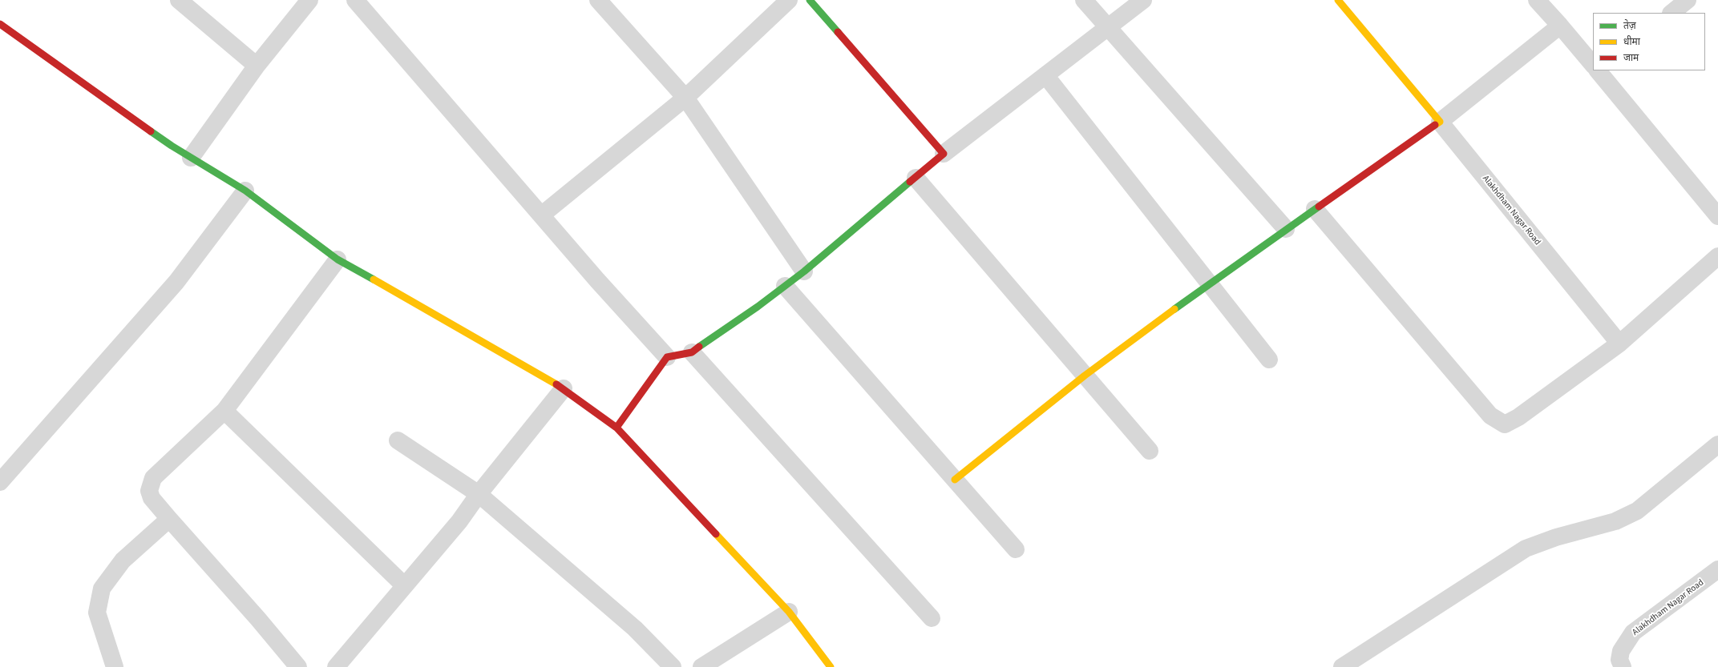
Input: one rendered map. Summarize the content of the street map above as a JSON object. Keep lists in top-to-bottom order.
{
  "streets": {
    "street": ["Alakhdham Nagar Road"]
  },
  "legend": ["तेज़", "धीमा", "जाम"]
}
